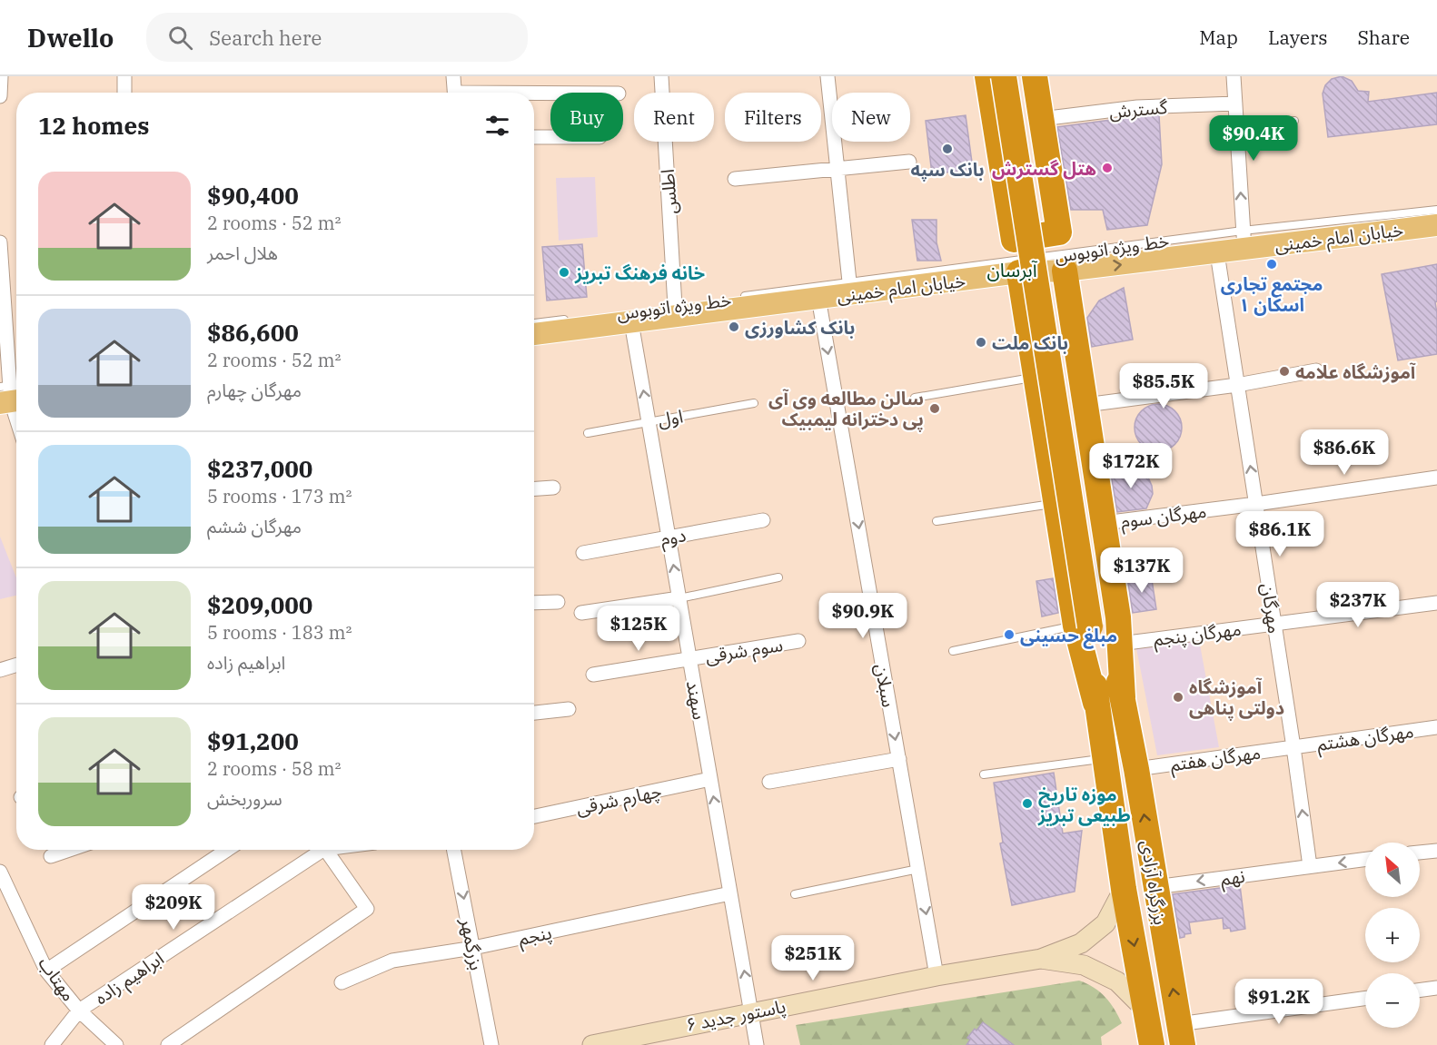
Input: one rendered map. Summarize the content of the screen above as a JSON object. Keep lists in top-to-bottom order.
{
  "streets": {
    "highway": ["بزرگراه آزادی"],
    "main road": ["خیابان امام خمینی", "پاستور جدید ۶"],
    "street": [
      "گسترش",
      "اطلس",
      "مهرگان سوم",
      "دوم",
      "مهرگان",
      "مهرگان پنجم",
      "سوم شرقی",
      "سبلان",
      "سهند",
      "مهرگان هشتم",
      "مهرگان هفتم",
      "چهارم شرقی",
      "نهم",
      "پنجم",
      "بزرگمهر",
      "ابراهیم زاده",
      "مهتاب"
    ],
    "lane": ["خط ویژه اتوبوس", "اول"]
  },
  "crossings": [
    ["اطلس", "خیابان امام خمینی"],
    ["خیابان امام خمینی", "خط ویژه اتوبوس"],
    ["خیابان امام خمینی", "مهرگان"],
    ["خیابان امام خمینی", "سبلان"],
    ["خیابان امام خمینی", "سهند"],
    ["اول", "سهند"],
    ["مهرگان سوم", "مهرگان"],
    ["دوم", "سهند"],
    ["مهرگان", "مهرگان پنجم"],
    ["مهرگان", "مهرگان هشتم"],
    ["مهرگان", "مهرگان هفتم"],
    ["مهرگان", "نهم"],
    ["مهرگان پنجم", "بزرگراه آزادی"],
    ["سوم شرقی", "سهند"],
    ["سبلان", "پاستور جدید ۶"],
    ["سهند", "چهارم شرقی"],
    ["سهند", "پنجم"],
    ["سهند", "پاستور جدید ۶"],
    ["مهرگان هشتم", "مهرگان هفتم"],
    ["مهرگان هفتم", "بزرگراه آزادی"],
    ["نهم", "بزرگراه آزادی"],
    ["بزرگراه آزادی", "پاستور جدید ۶"],
    ["پنجم", "بزرگمهر"],
    ["ابراهیم زاده", "مهتاب"]
  ],
  "one_way": [
    "مهرگان",
    "سبلان",
    "سهند",
    "نهم",
    "بزرگمهر"
  ],
  "districts": ["آبرسان"],
  "places": [
    "بانک سپه",
    "هتل گسترش",
    "مجتمع تجاری اسکان ۱",
    "خانه فرهنگ تبریز",
    "بانک کشاورزی",
    "بانک ملت",
    "آموزشگاه علامه",
    "سالن مطالعه وی آی پی دخترانه لیمبیک",
    "مبلغ حسینی",
    "آموزشگاه دولتی پناهی",
    "موزه تاریخ طبیعی تبریز"
  ],
  "north": "top left",
  "page": {
    "header": "Dwello",
    "search": "Search here",
    "nav": ["Map", "Layers", "Share"],
    "chip": [
      "Buy",
      "Rent",
      "Filters",
      "New"
    ],
    "heading": "12 homes",
    "price": [
      "$90.4K",
      "$85.5K",
      "$86.6K",
      "$172K",
      "$86.1K",
      "$137K",
      "$237K",
      "$90.9K",
      "$125K",
      "$209K",
      "$251K",
      "$91.2K"
    ],
    "list": [
      {
        "name": "$90,400",
        "note": "2 rooms · 52 m² · هلال احمر"
      },
      {
        "name": "$86,600",
        "note": "2 rooms · 52 m² · مهرگان چهارم"
      },
      {
        "name": "$237,000",
        "note": "5 rooms · 173 m² · مهرگان ششم"
      },
      {
        "name": "$209,000",
        "note": "5 rooms · 183 m² · ابراهیم زاده"
      },
      {
        "name": "$91,200",
        "note": "2 rooms · 58 m² · سروربخش"
      }
    ],
    "map_buttons": ["+", "−"]
  }
}
